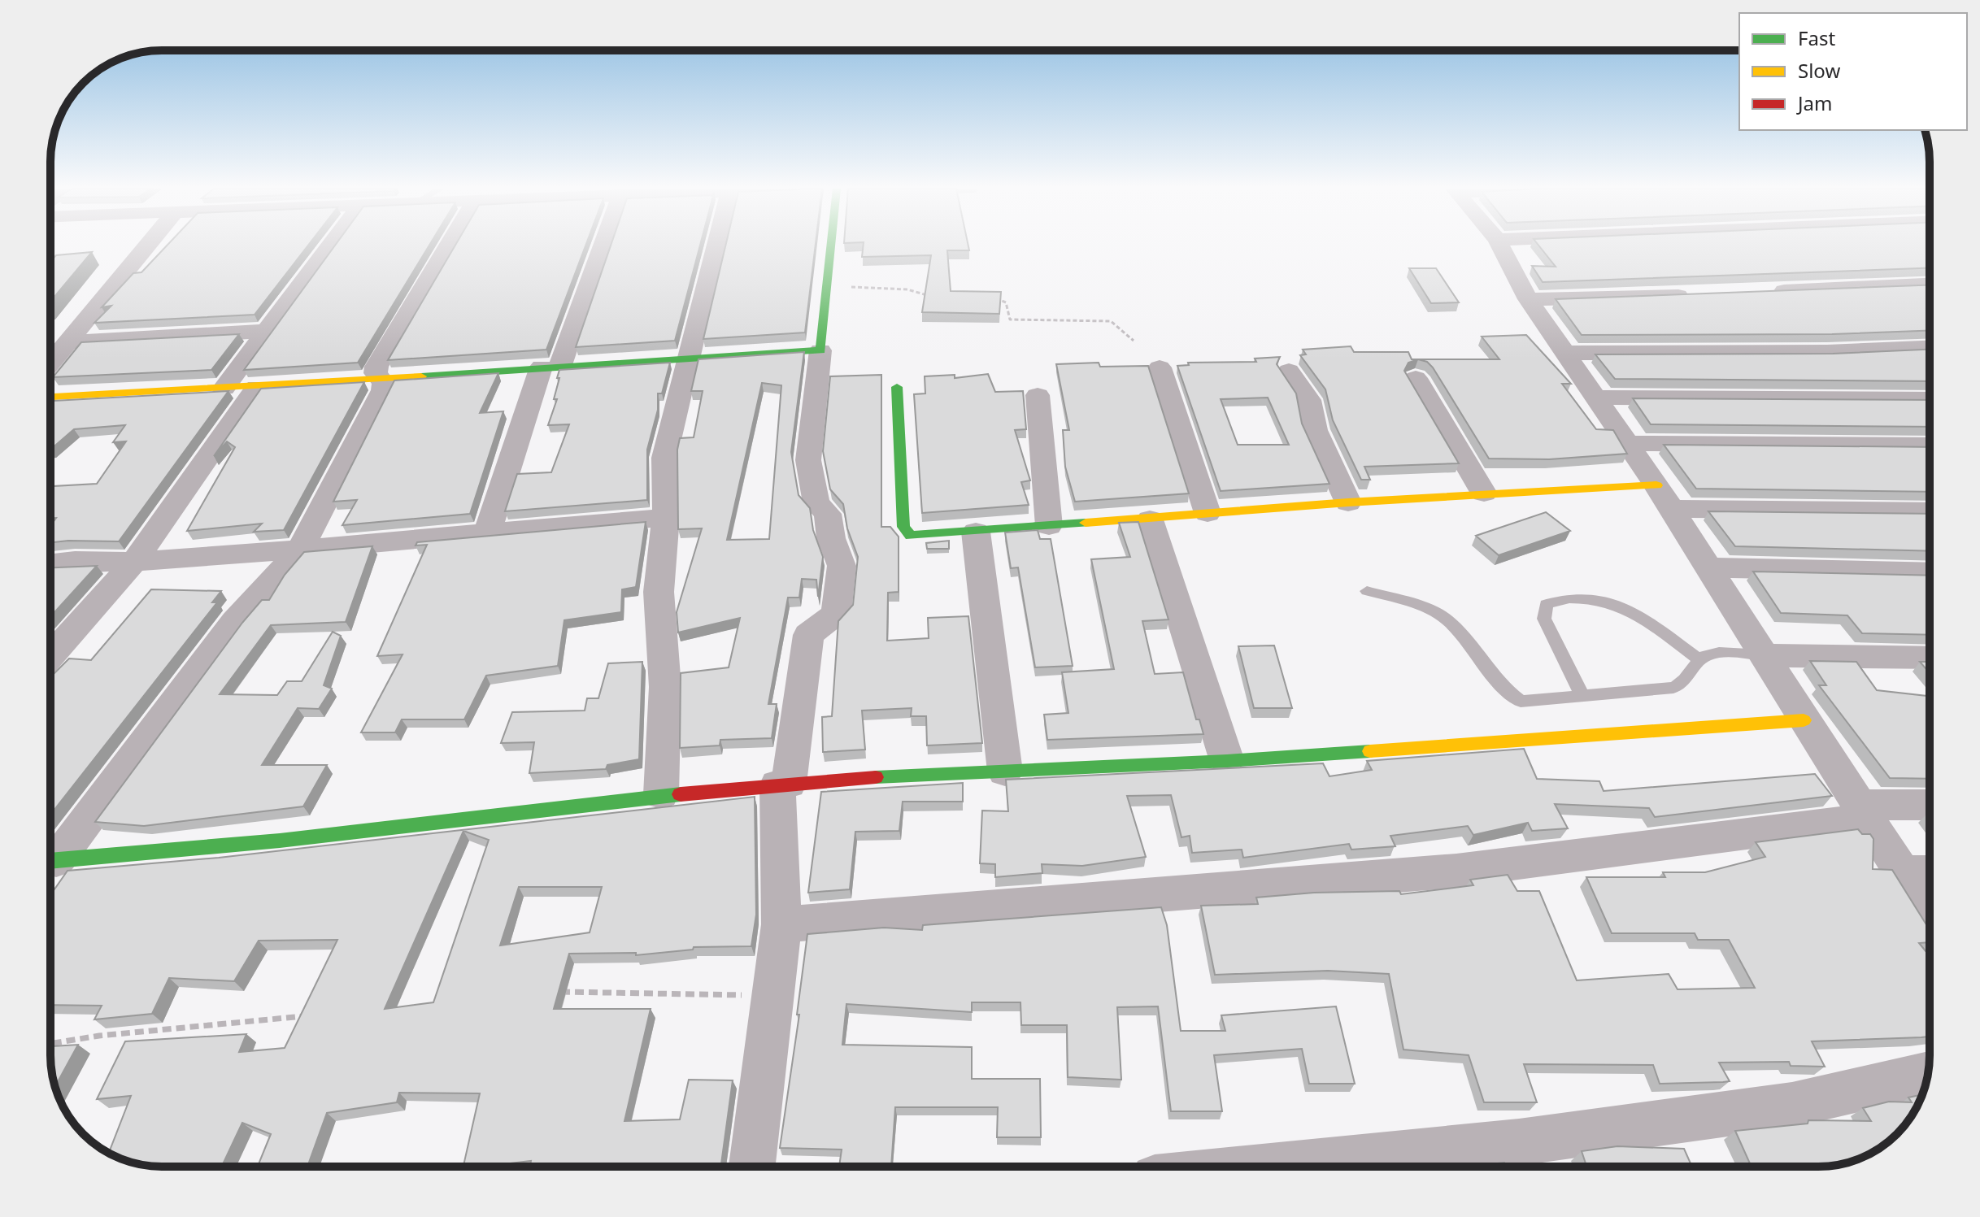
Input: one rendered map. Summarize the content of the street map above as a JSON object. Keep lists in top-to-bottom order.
{
  "legend": ["Fast", "Slow", "Jam"]
}
